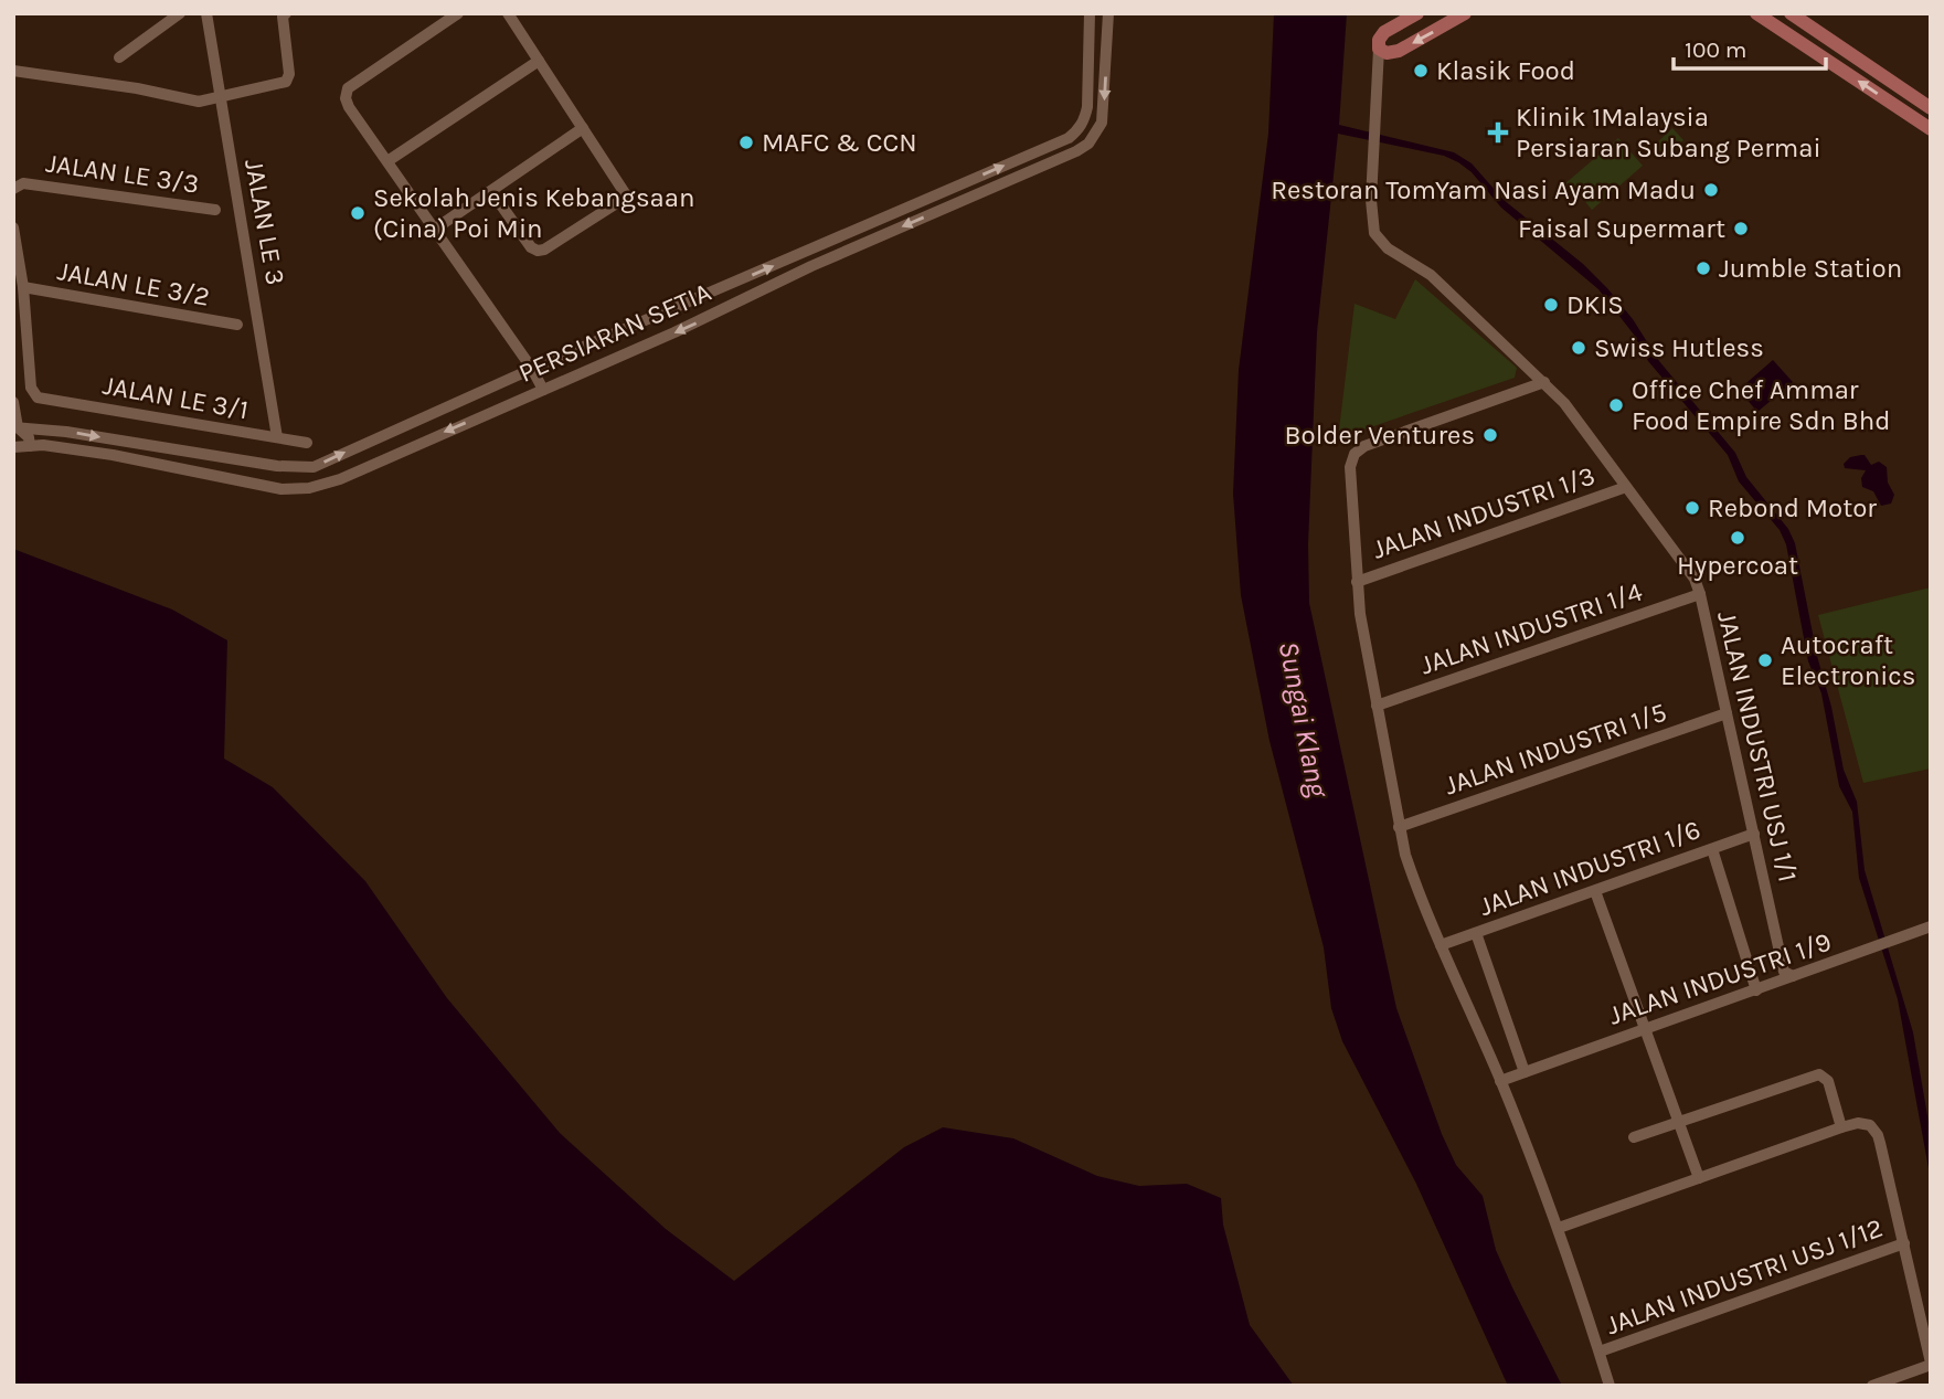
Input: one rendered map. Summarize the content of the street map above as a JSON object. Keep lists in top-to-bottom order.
{
  "streets": {
    "street": [
      "JALAN LE 3/3",
      "JALAN LE 3",
      "JALAN LE 3/2",
      "PERSIARAN SETIA",
      "JALAN LE 3/1",
      "JALAN INDUSTRI 1/3",
      "JALAN INDUSTRI 1/4",
      "JALAN INDUSTRI USJ 1/1",
      "JALAN INDUSTRI 1/5",
      "JALAN INDUSTRI 1/6",
      "JALAN INDUSTRI 1/9",
      "JALAN INDUSTRI USJ 1/12"
    ]
  },
  "crossings": [
    ["JALAN LE 3", "JALAN LE 3/1"],
    ["JALAN LE 3/2", "JALAN LE 3/1"],
    ["JALAN INDUSTRI 1/3", "JALAN INDUSTRI USJ 1/1"],
    ["JALAN INDUSTRI 1/4", "JALAN INDUSTRI USJ 1/1"],
    ["JALAN INDUSTRI USJ 1/1", "JALAN INDUSTRI 1/5"],
    ["JALAN INDUSTRI USJ 1/1", "JALAN INDUSTRI 1/6"],
    ["JALAN INDUSTRI USJ 1/1", "JALAN INDUSTRI 1/9"]
  ],
  "water": ["Sungai Klang"],
  "places": {
    "other": [
      "Klasik Food",
      "MAFC & CCN",
      "Restoran TomYam Nasi Ayam Madu",
      "Sekolah Jenis Kebangsaan (Cina) Poi Min",
      "Faisal Supermart",
      "Jumble Station",
      "DKIS",
      "Swiss Hutless",
      "Office Chef Ammar Food Empire Sdn Bhd",
      "Bolder Ventures",
      "Rebond Motor",
      "Hypercoat",
      "Autocraft Electronics"
    ],
    "health": ["Klinik 1Malaysia Persiaran Subang Permai"]
  },
  "scale_bar": "100 m"
}
